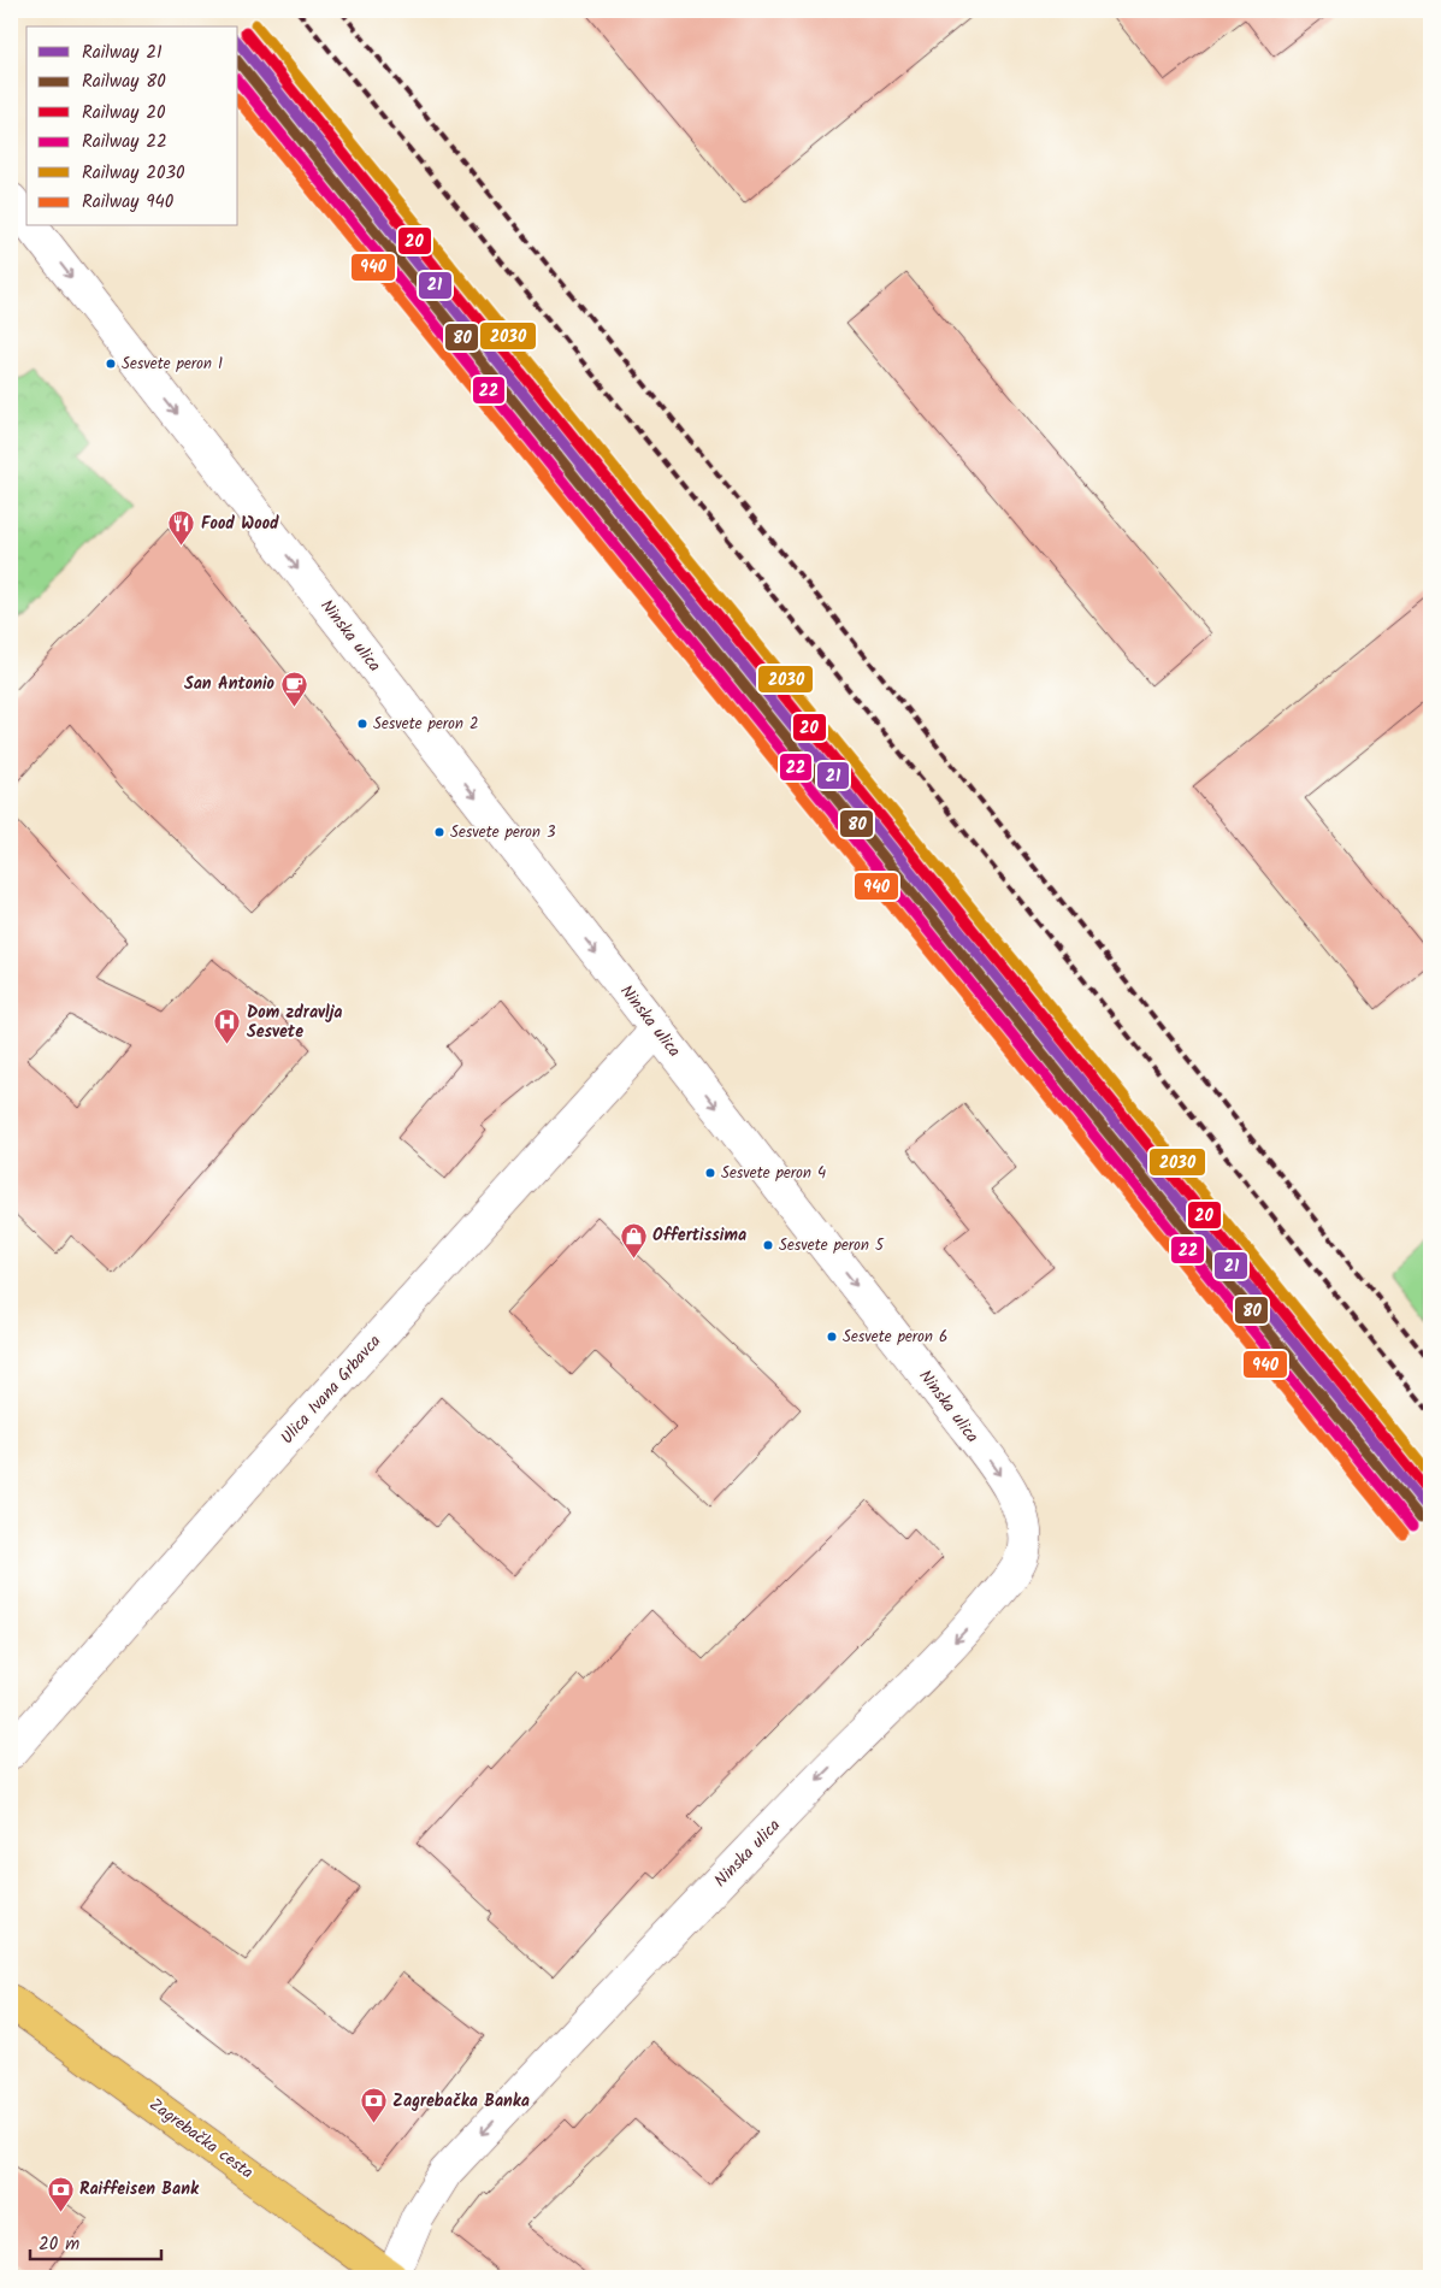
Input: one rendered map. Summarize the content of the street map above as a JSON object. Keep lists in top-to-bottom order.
{
  "streets": {
    "main road": ["Zagrebačka cesta"],
    "street": ["Ninska ulica", "Ulica Ivana Grbavca"]
  },
  "crossings": [
    ["Ninska ulica", "Ulica Ivana Grbavca"],
    ["Ninska ulica", "Zagrebačka cesta"]
  ],
  "places": {
    "other": [
      "Sesvete peron 1",
      "Sesvete peron 2",
      "Sesvete peron 3",
      "Sesvete peron 4",
      "Sesvete peron 5",
      "Sesvete peron 6"
    ],
    "restaurant": ["Food Wood"],
    "cafe": ["San Antonio"],
    "hospital": ["Dom zdravlja Sesvete"],
    "shop": ["Offertissima"],
    "bank": ["Zagrebačka Banka", "Raiffeisen Bank"]
  },
  "lines": [
    "rail line 2030",
    "rail line 20",
    "rail line 21",
    "rail line 80",
    "rail line 22",
    "rail line 940"
  ],
  "legend": [
    "Railway 21",
    "Railway 80",
    "Railway 20",
    "Railway 22",
    "Railway 2030",
    "Railway 940"
  ],
  "scale_bar": "20 m"
}
